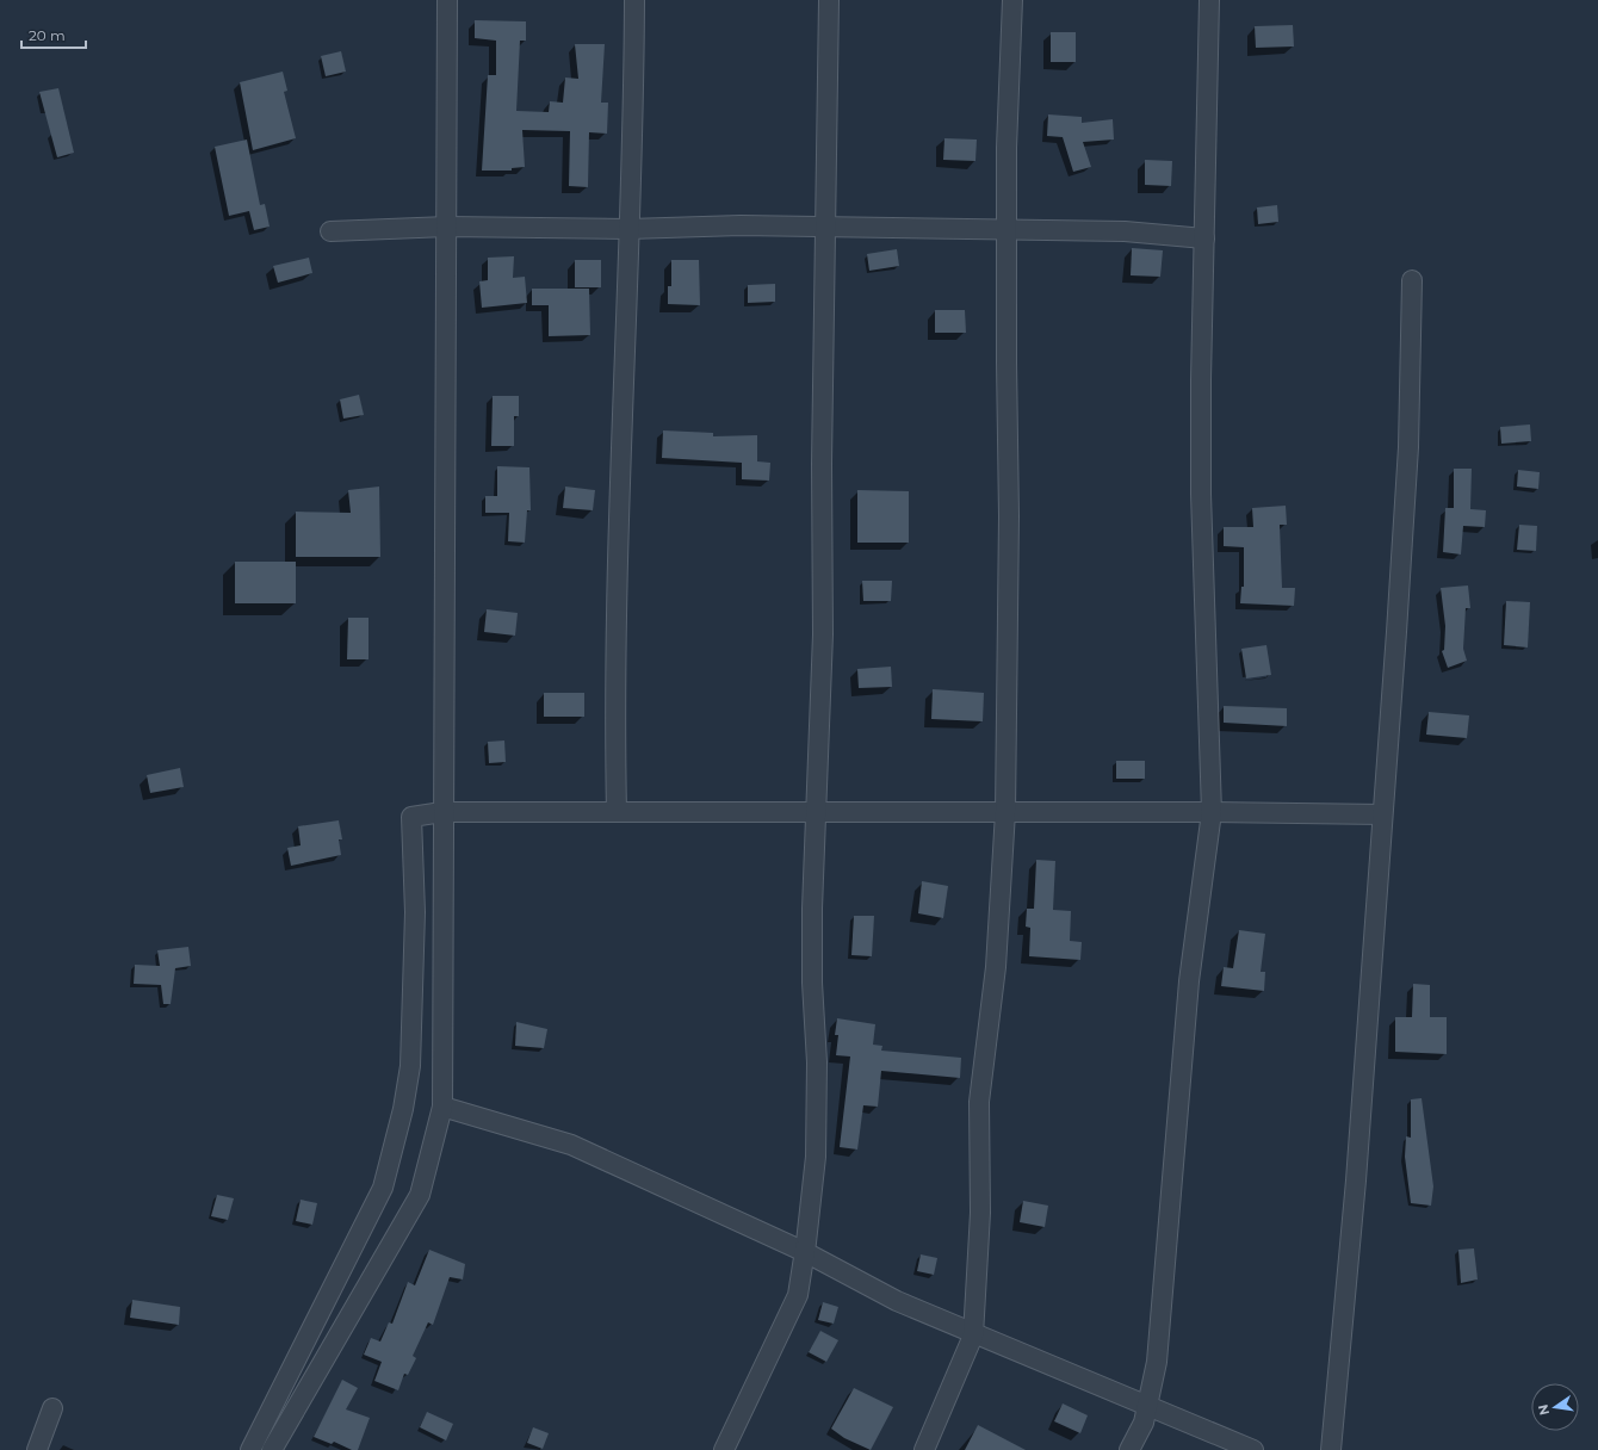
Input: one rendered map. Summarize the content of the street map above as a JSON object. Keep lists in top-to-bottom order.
{
  "scale_bar": "20 m",
  "north": "left"
}
